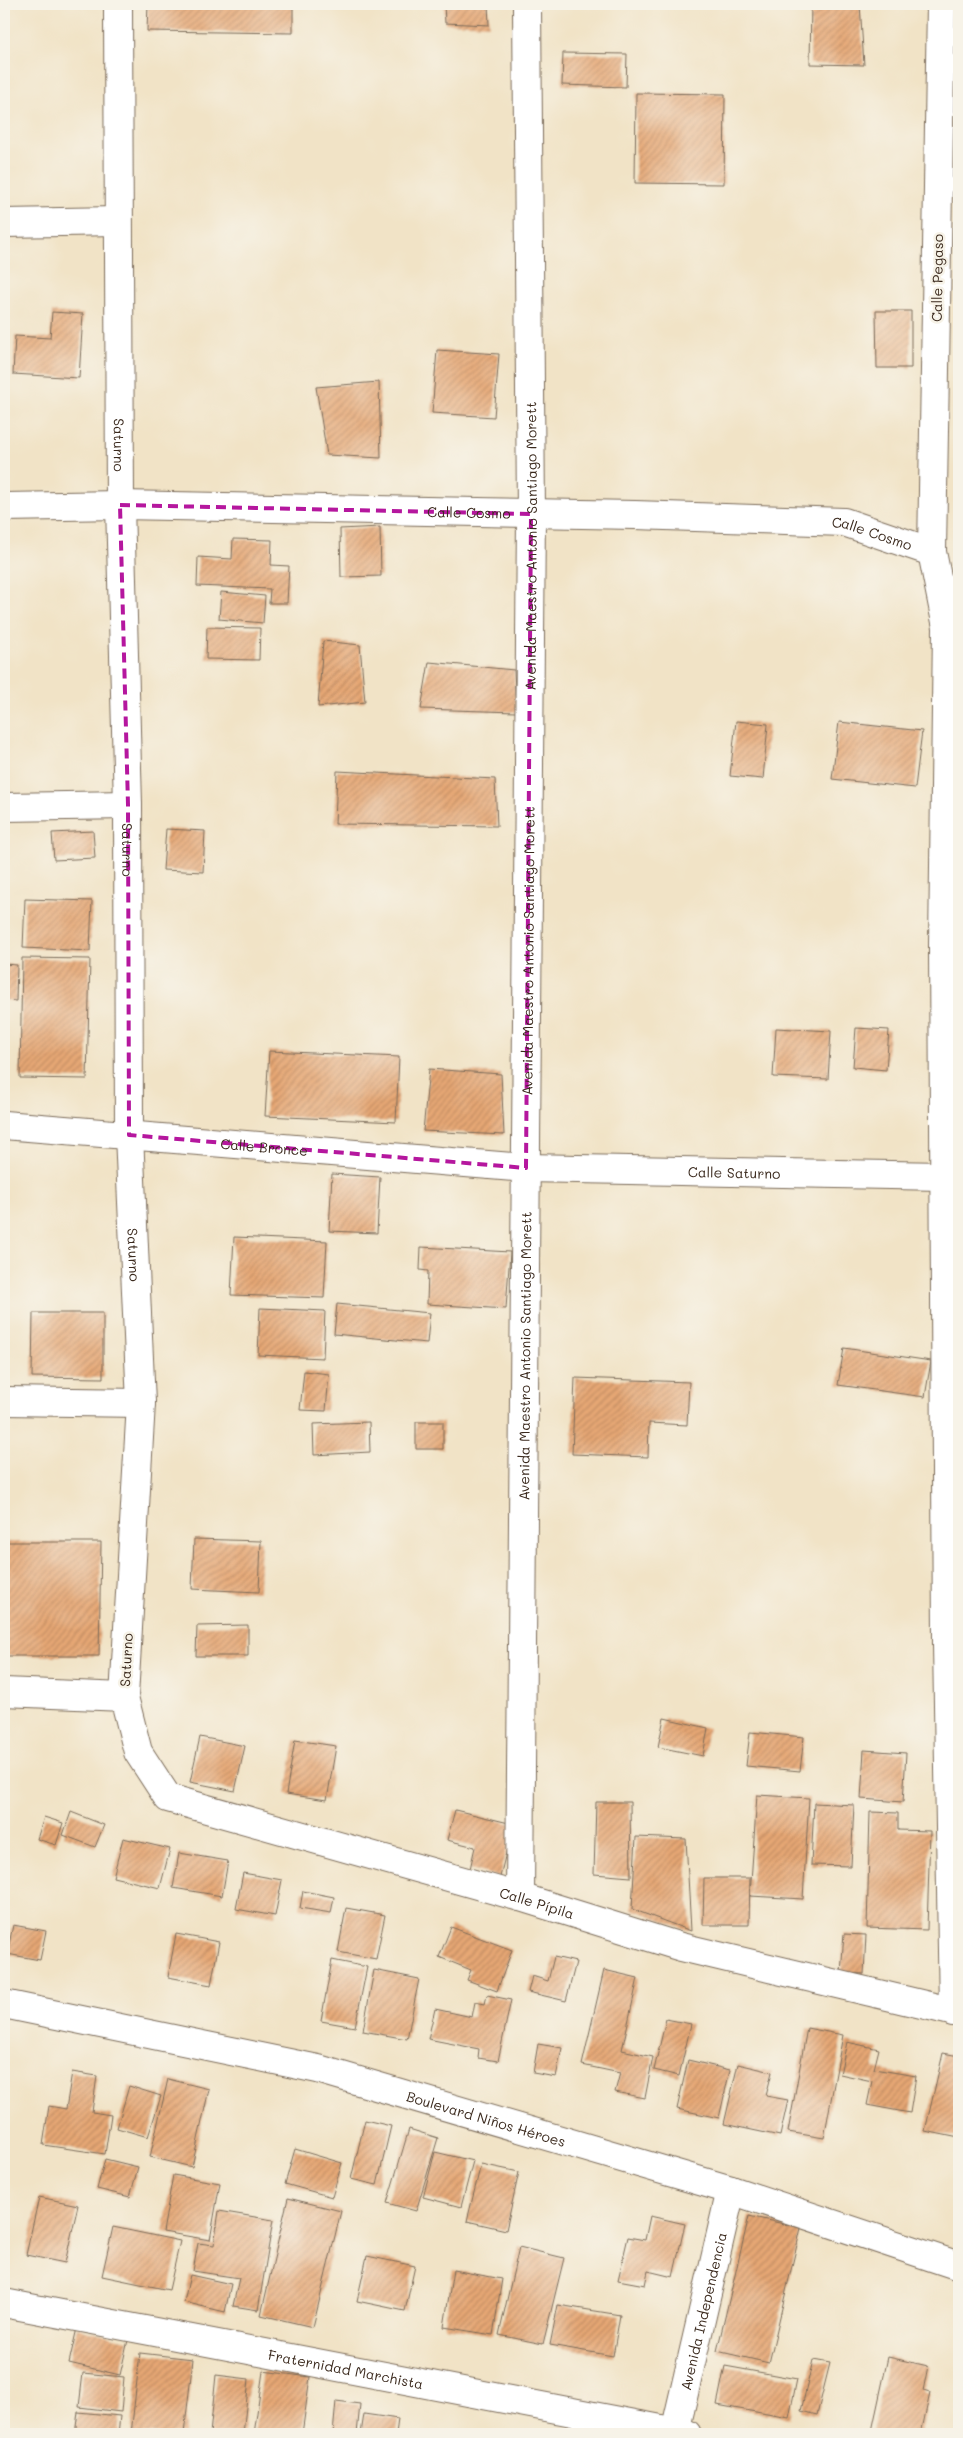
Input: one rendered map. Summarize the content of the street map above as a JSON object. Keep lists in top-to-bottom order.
{
  "streets": {
    "street": [
      "Calle Pegaso",
      "Saturno",
      "Calle Cosmo",
      "Avenida Maestro Antonio Santiago Morett",
      "Calle Bronce",
      "Calle Saturno",
      "Calle Pípila",
      "Boulevard Niños Héroes",
      "Avenida Independencia",
      "Fraternidad Marchista"
    ]
  },
  "crossings": [
    ["Calle Pegaso", "Calle Cosmo"],
    ["Calle Pegaso", "Calle Saturno"],
    ["Calle Pegaso", "Calle Pípila"],
    ["Saturno", "Calle Cosmo"],
    ["Saturno", "Calle Bronce"],
    ["Saturno", "Calle Pípila"],
    ["Calle Cosmo", "Avenida Maestro Antonio Santiago Morett"],
    ["Avenida Maestro Antonio Santiago Morett", "Calle Bronce"],
    ["Avenida Maestro Antonio Santiago Morett", "Calle Saturno"],
    ["Avenida Maestro Antonio Santiago Morett", "Calle Pípila"],
    ["Calle Bronce", "Calle Saturno"],
    ["Boulevard Niños Héroes", "Avenida Independencia"],
    ["Avenida Independencia", "Fraternidad Marchista"]
  ]
}
